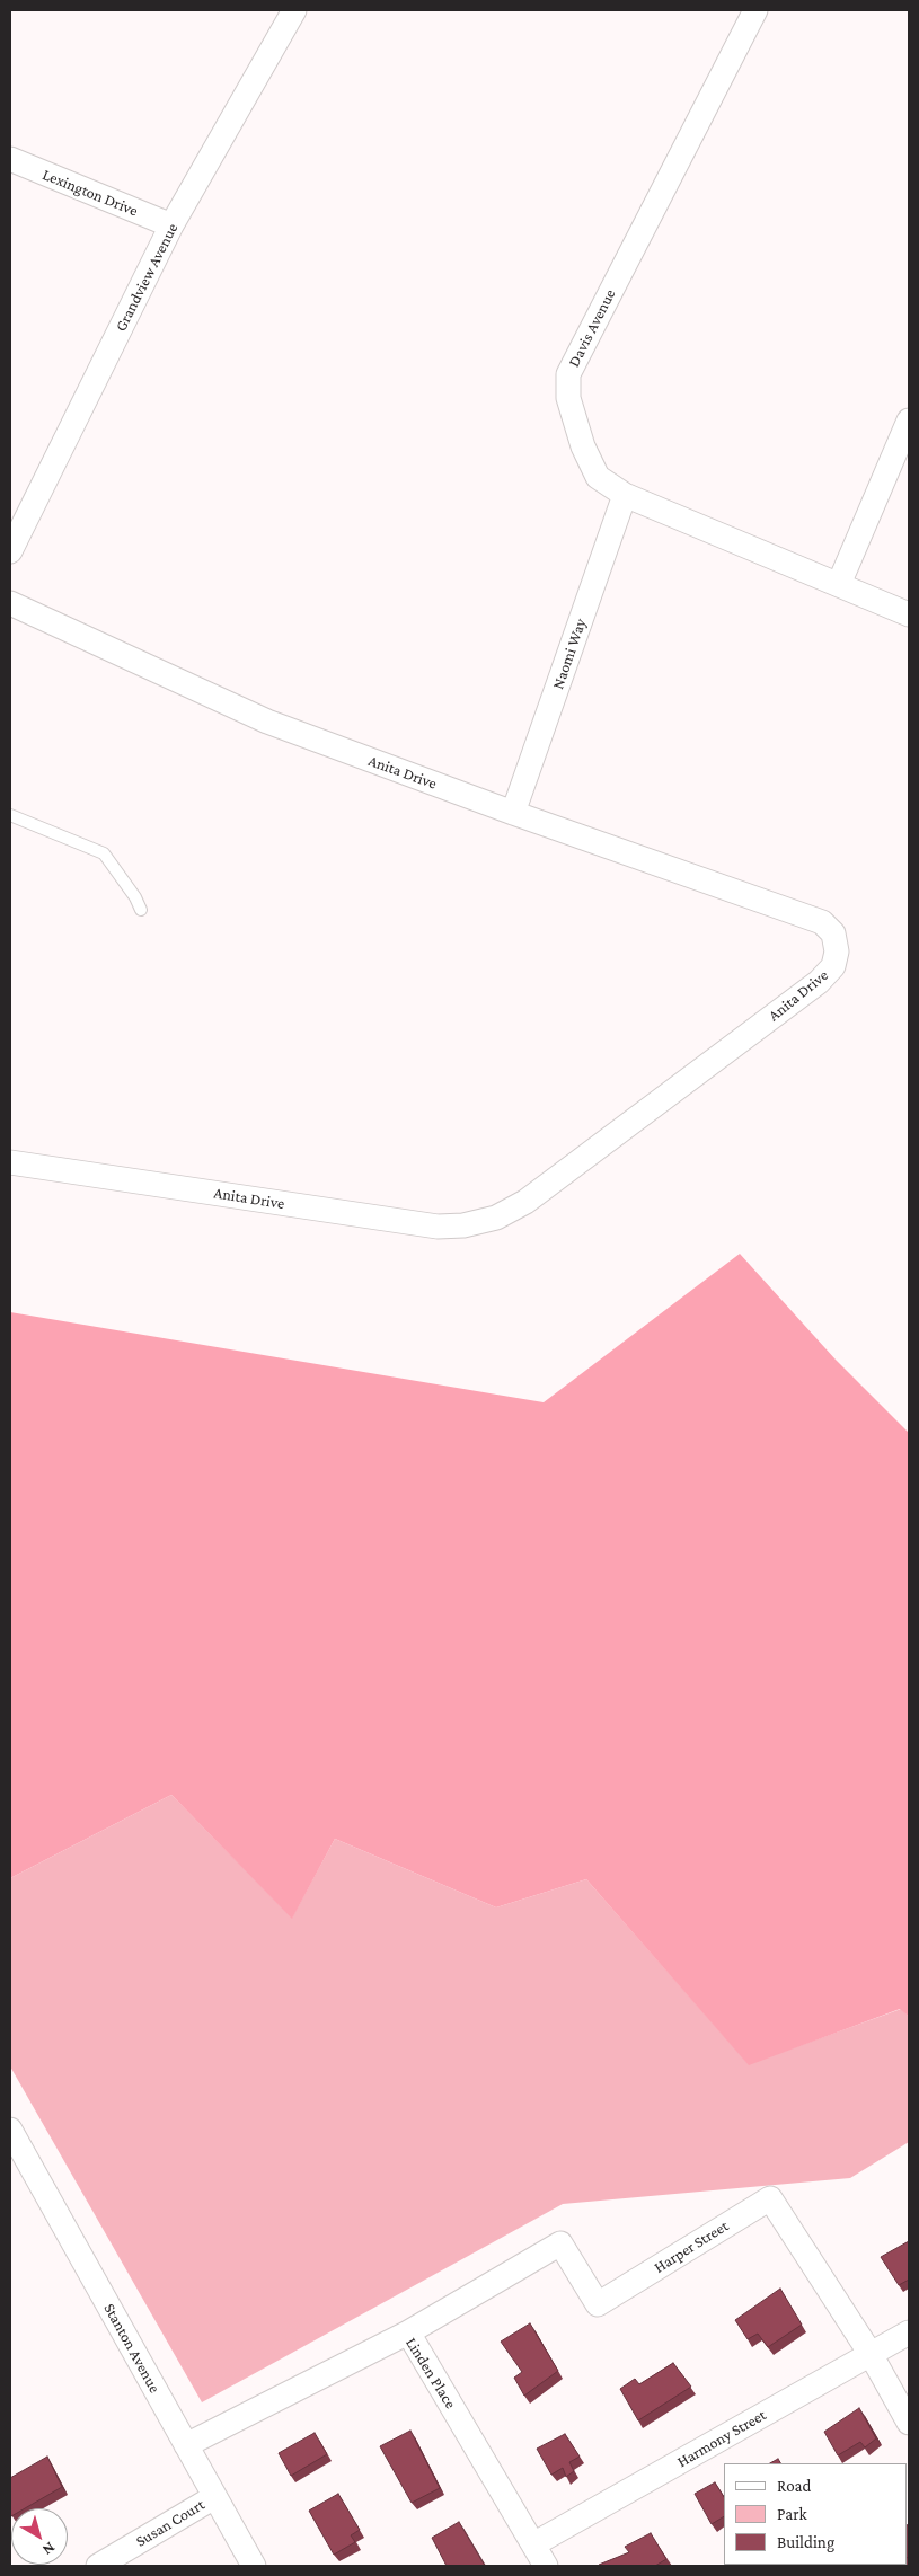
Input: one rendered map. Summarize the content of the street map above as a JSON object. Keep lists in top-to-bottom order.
{
  "streets": {
    "street": [
      "Lexington Drive",
      "Grandview Avenue",
      "Davis Avenue",
      "Naomi Way",
      "Anita Drive",
      "Harper Street",
      "Stanton Avenue",
      "Linden Place",
      "Harmony Street",
      "Susan Court"
    ]
  },
  "crossings": [
    ["Lexington Drive", "Grandview Avenue"],
    ["Davis Avenue", "Naomi Way"],
    ["Naomi Way", "Anita Drive"],
    ["Harper Street", "Linden Place"],
    ["Harper Street", "Harmony Street"],
    ["Stanton Avenue", "Linden Place"],
    ["Stanton Avenue", "Susan Court"],
    ["Linden Place", "Harmony Street"]
  ],
  "legend": ["Road", "Park", "Building"],
  "north": "bottom right"
}
